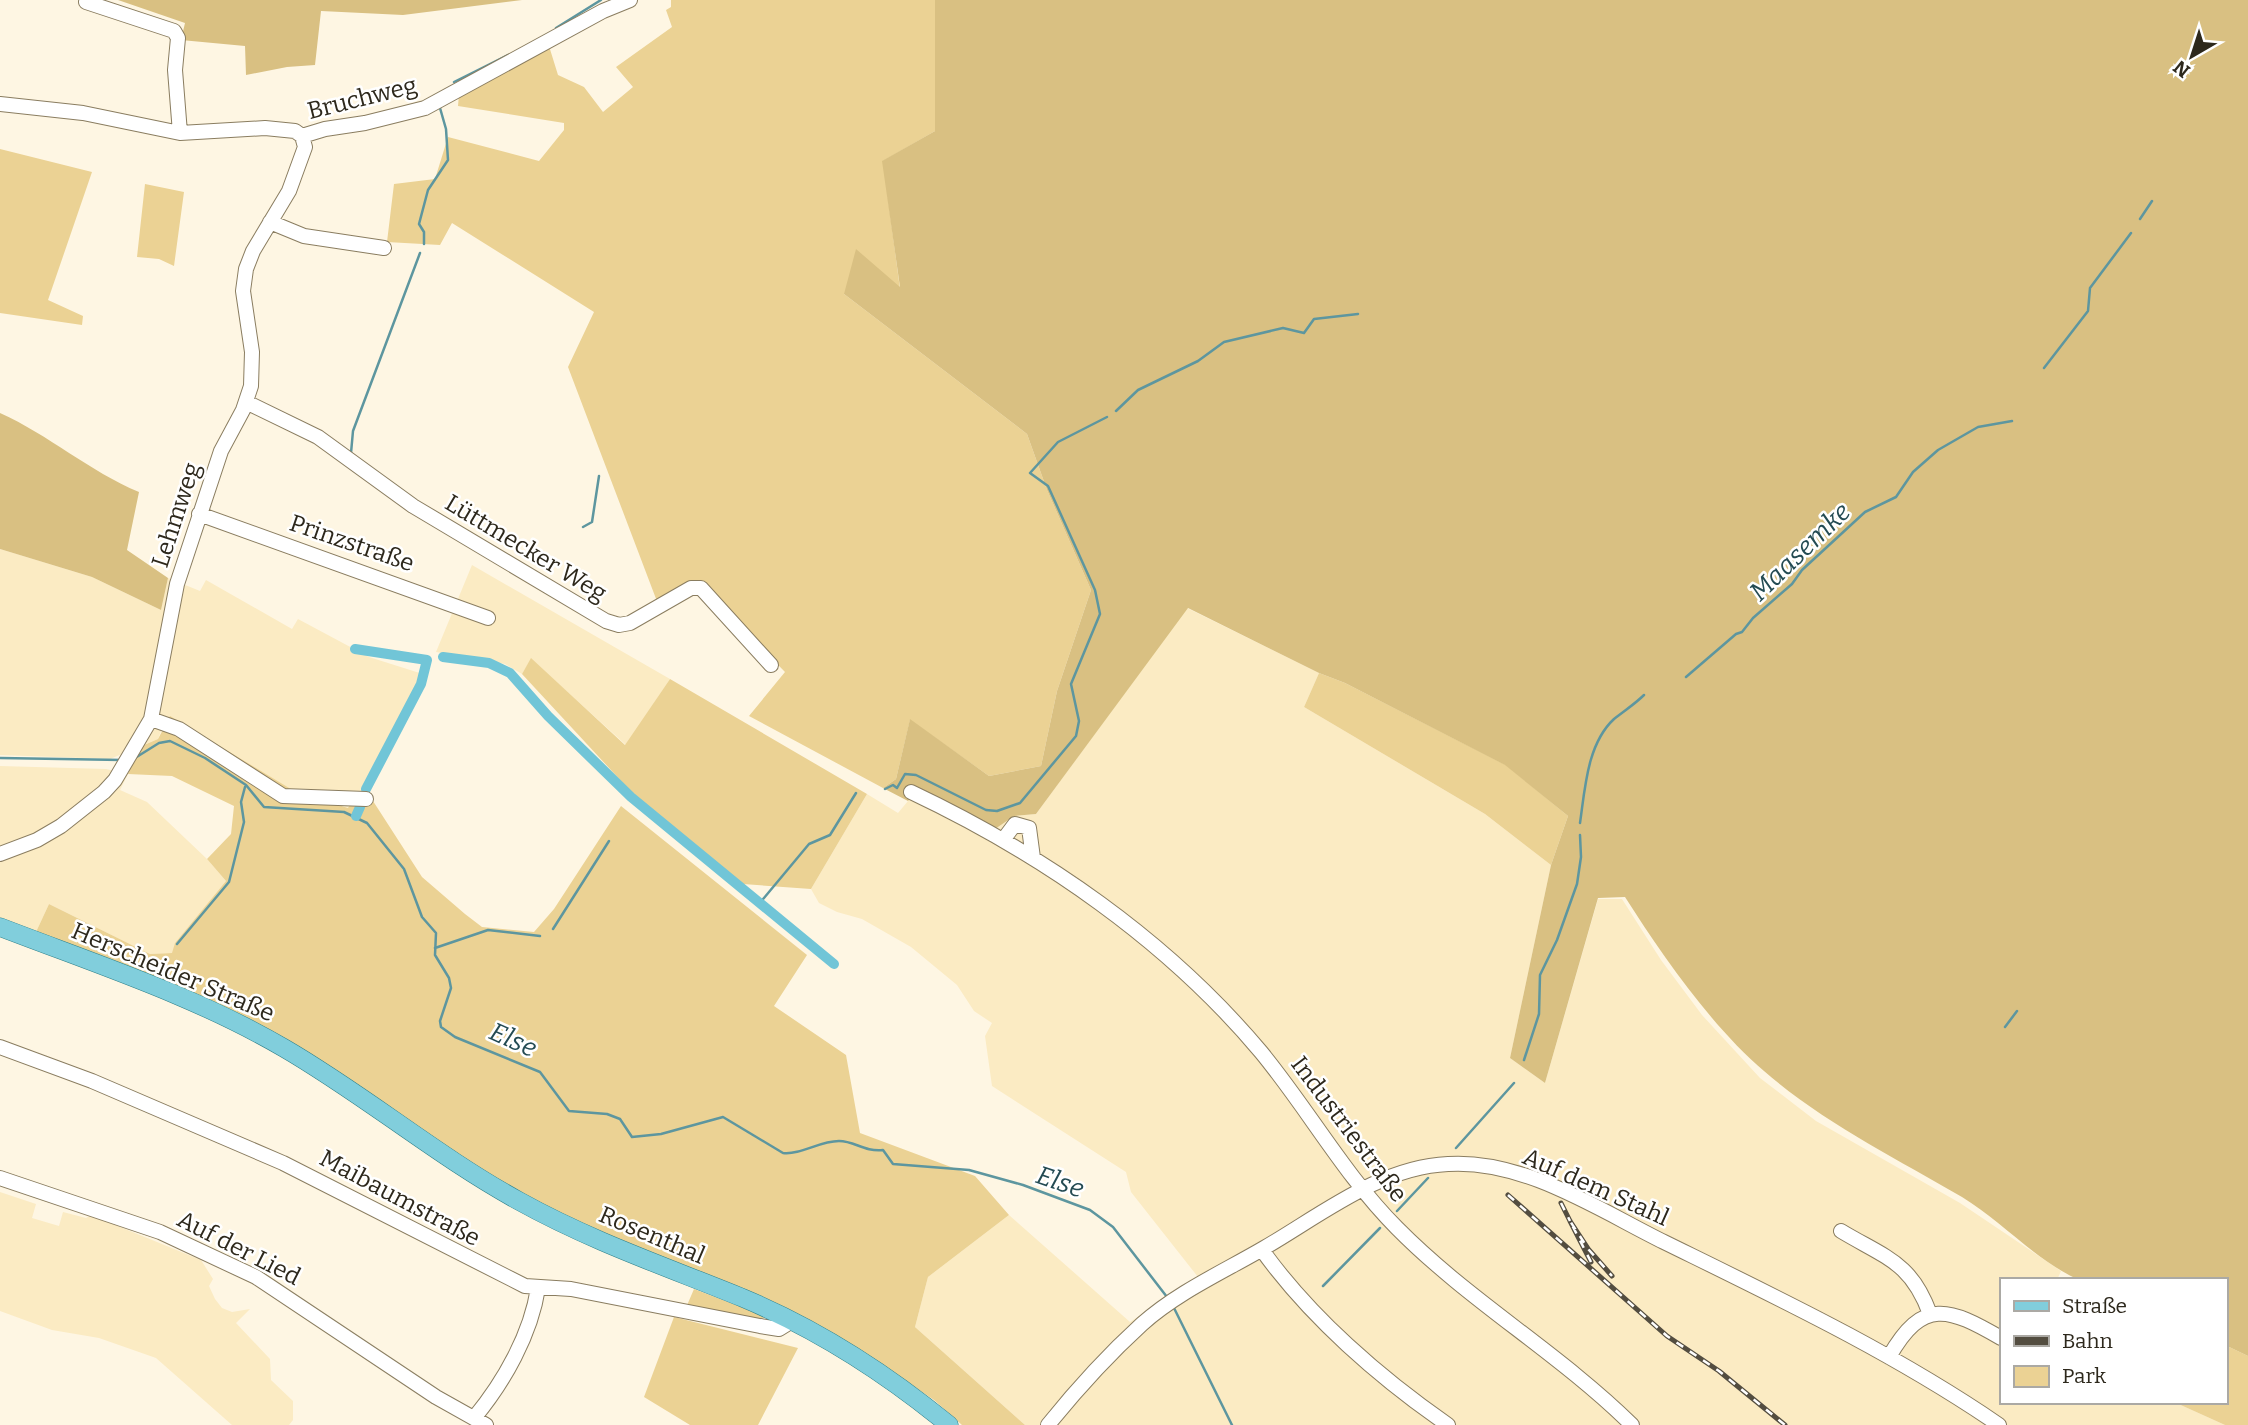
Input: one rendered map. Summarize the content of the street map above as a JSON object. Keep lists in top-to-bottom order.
{
  "streets": {
    "main road": ["Herscheider Straße", "Rosenthal"],
    "street": [
      "Bruchweg",
      "Lehmweg",
      "Prinzstraße",
      "Lüttmecker Weg",
      "Industriestraße",
      "Auf dem Stahl",
      "Maibaumstraße",
      "Auf der Lied"
    ]
  },
  "crossings": [
    ["Bruchweg", "Lehmweg"],
    ["Lehmweg", "Prinzstraße"],
    ["Lehmweg", "Lüttmecker Weg"],
    ["Herscheider Straße", "Rosenthal"],
    ["Industriestraße", "Auf dem Stahl"],
    ["Maibaumstraße", "Rosenthal"],
    ["Maibaumstraße", "Auf der Lied"]
  ],
  "water": ["Maasemke", "Else"],
  "legend": ["Straße", "Bahn", "Park"],
  "north": "bottom left"
}
